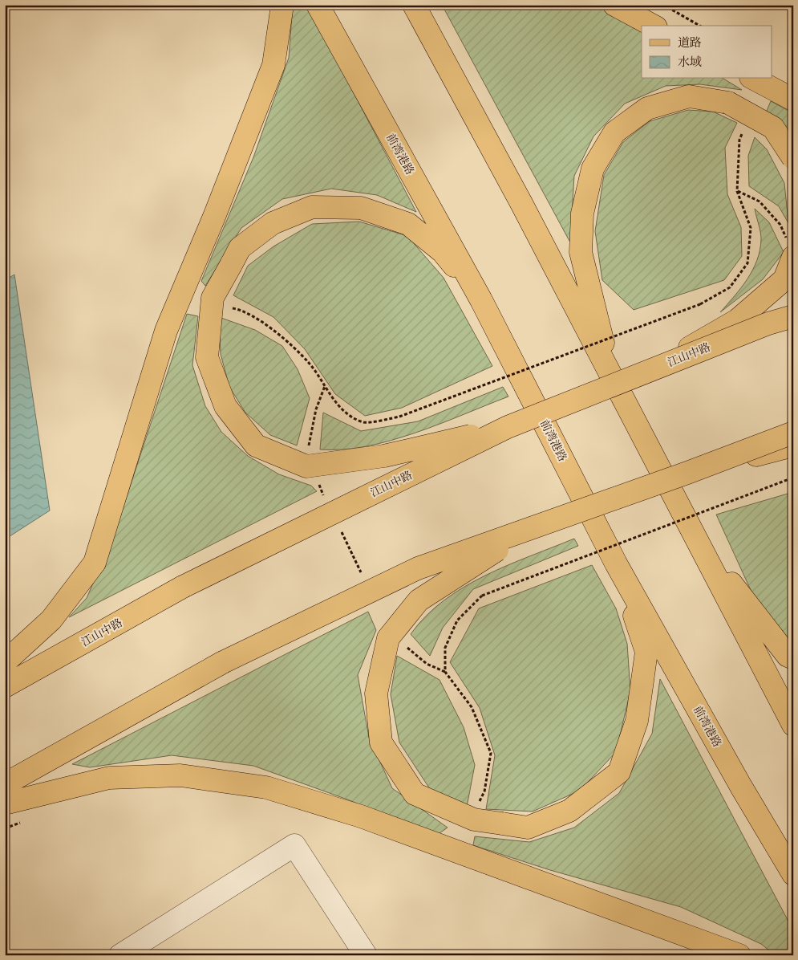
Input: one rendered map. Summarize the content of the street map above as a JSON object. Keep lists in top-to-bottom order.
{
  "streets": {
    "main road": ["前湾港路", "江山中路"]
  },
  "legend": ["道路", "水域"]
}
